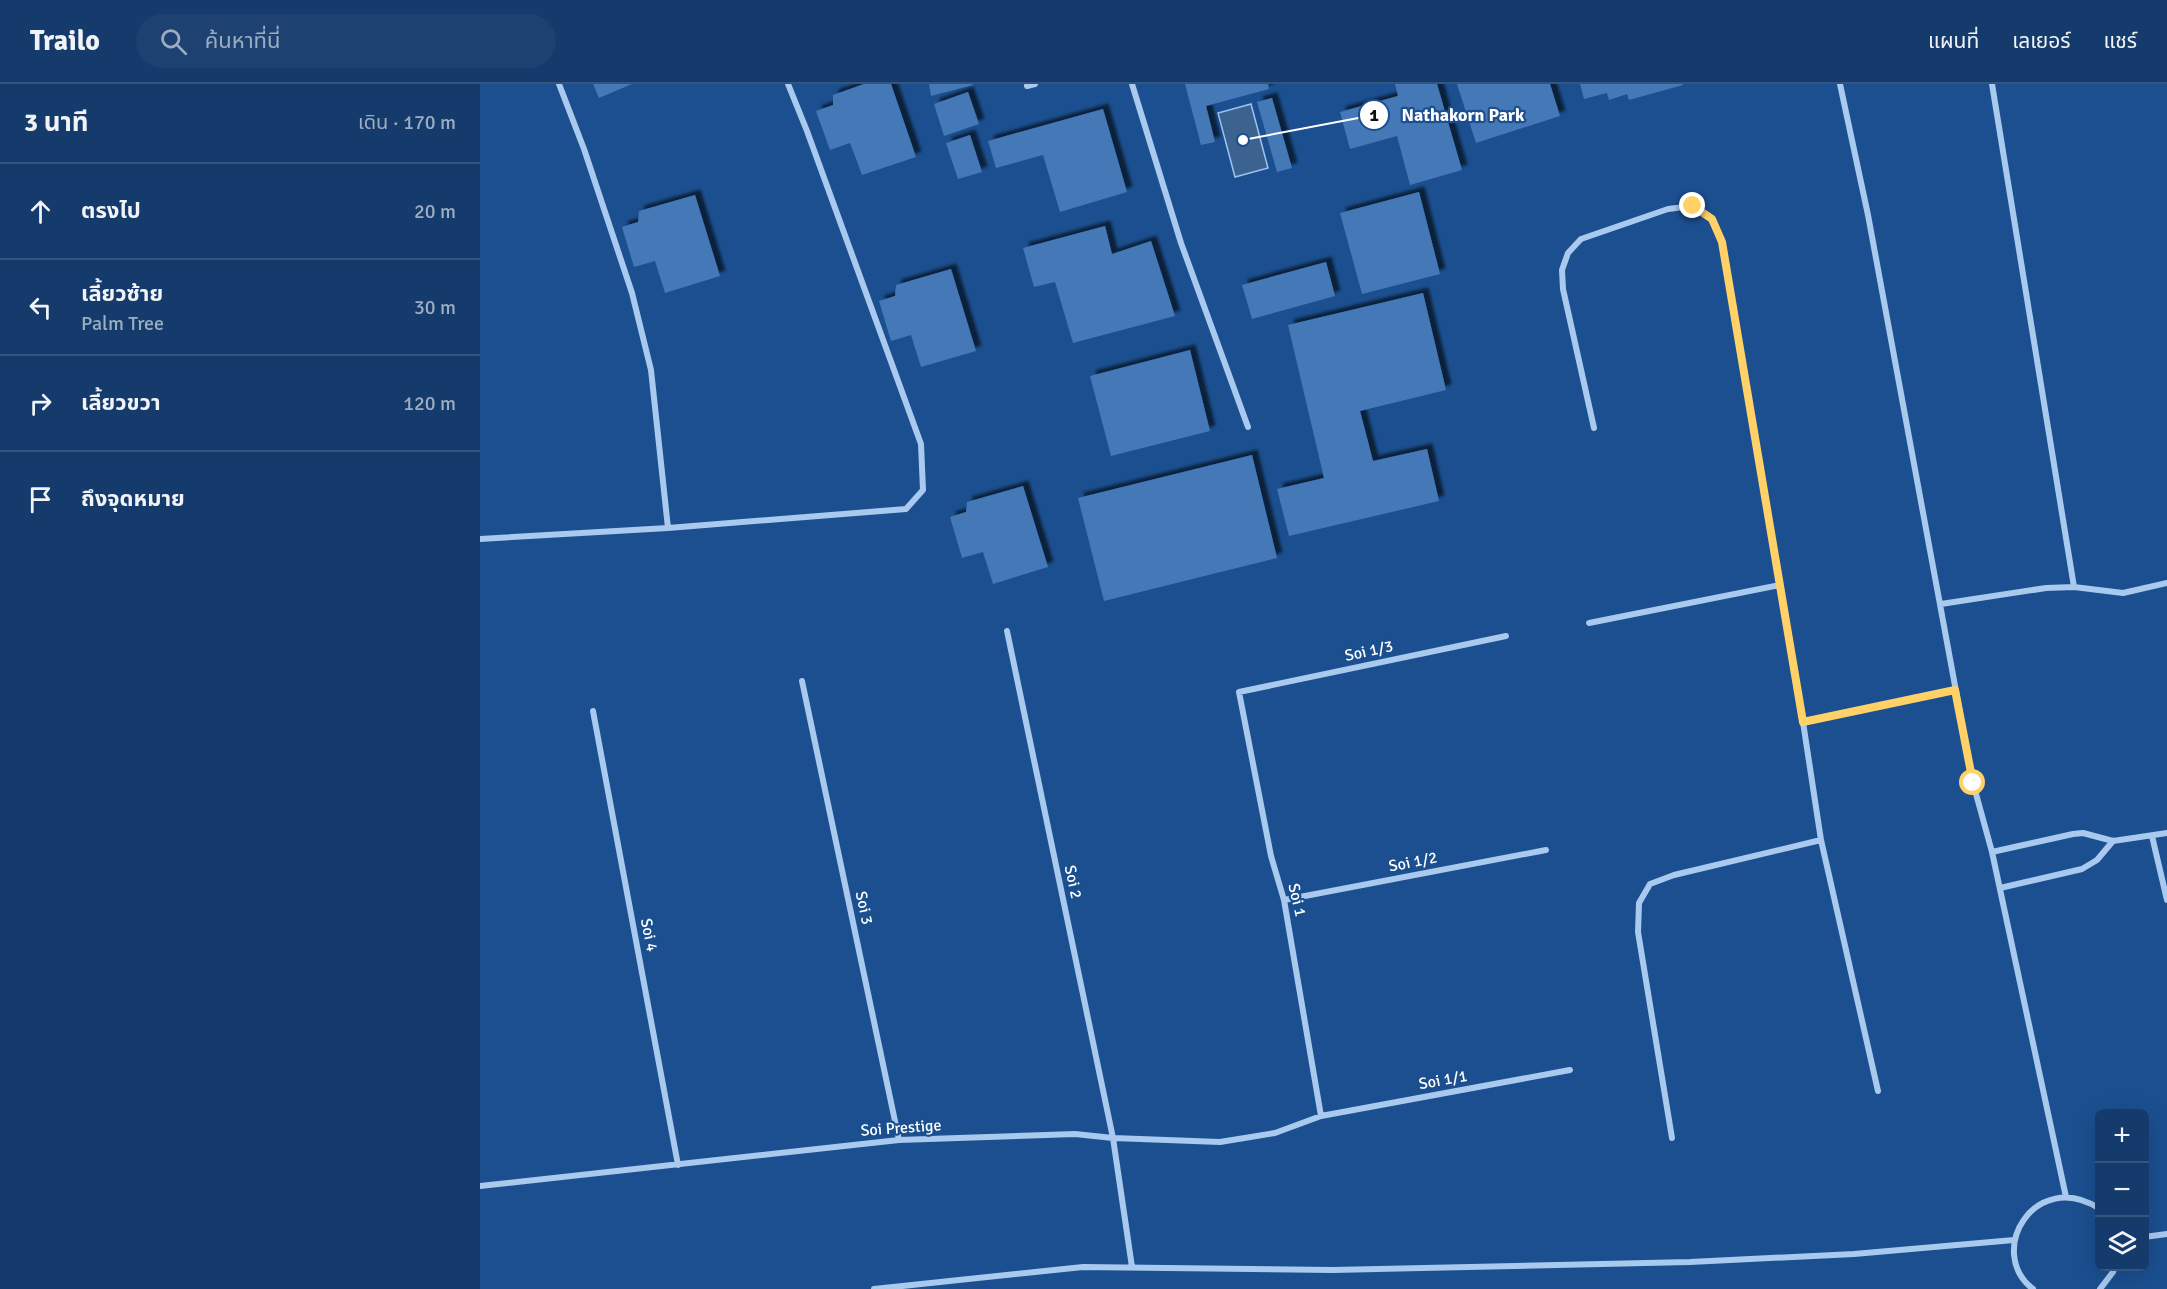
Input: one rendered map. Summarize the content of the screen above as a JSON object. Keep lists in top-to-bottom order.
{
  "streets": {
    "street": [
      "Soi 1/3",
      "Soi 1/2",
      "Soi 2",
      "Soi 1",
      "Soi 3",
      "Soi 4",
      "Soi 1/1",
      "Soi Prestige"
    ]
  },
  "crossings": [
    ["Soi 1/3", "Soi 1"],
    ["Soi 1/2", "Soi 1"],
    ["Soi 2", "Soi Prestige"],
    ["Soi 1", "Soi 1/1"],
    ["Soi 1", "Soi Prestige"],
    ["Soi 3", "Soi Prestige"],
    ["Soi 4", "Soi Prestige"],
    ["Soi 1/1", "Soi Prestige"]
  ],
  "places": ["Nathakorn Park"],
  "page": {
    "header": "Trailo",
    "search": "ค้นหาที่นี่",
    "nav": ["แผนที่", "เลเยอร์", "แชร์"],
    "heading": ["3 นาที", "เดิน · 170 m"],
    "list": [
      ["ตรงไป", "20 m"],
      ["เลี้ยวซ้าย", "Palm Tree", "30 m"],
      ["เลี้ยวขวา", "120 m"],
      "ถึงจุดหมาย"
    ],
    "map_buttons": ["+", "−"]
  }
}
